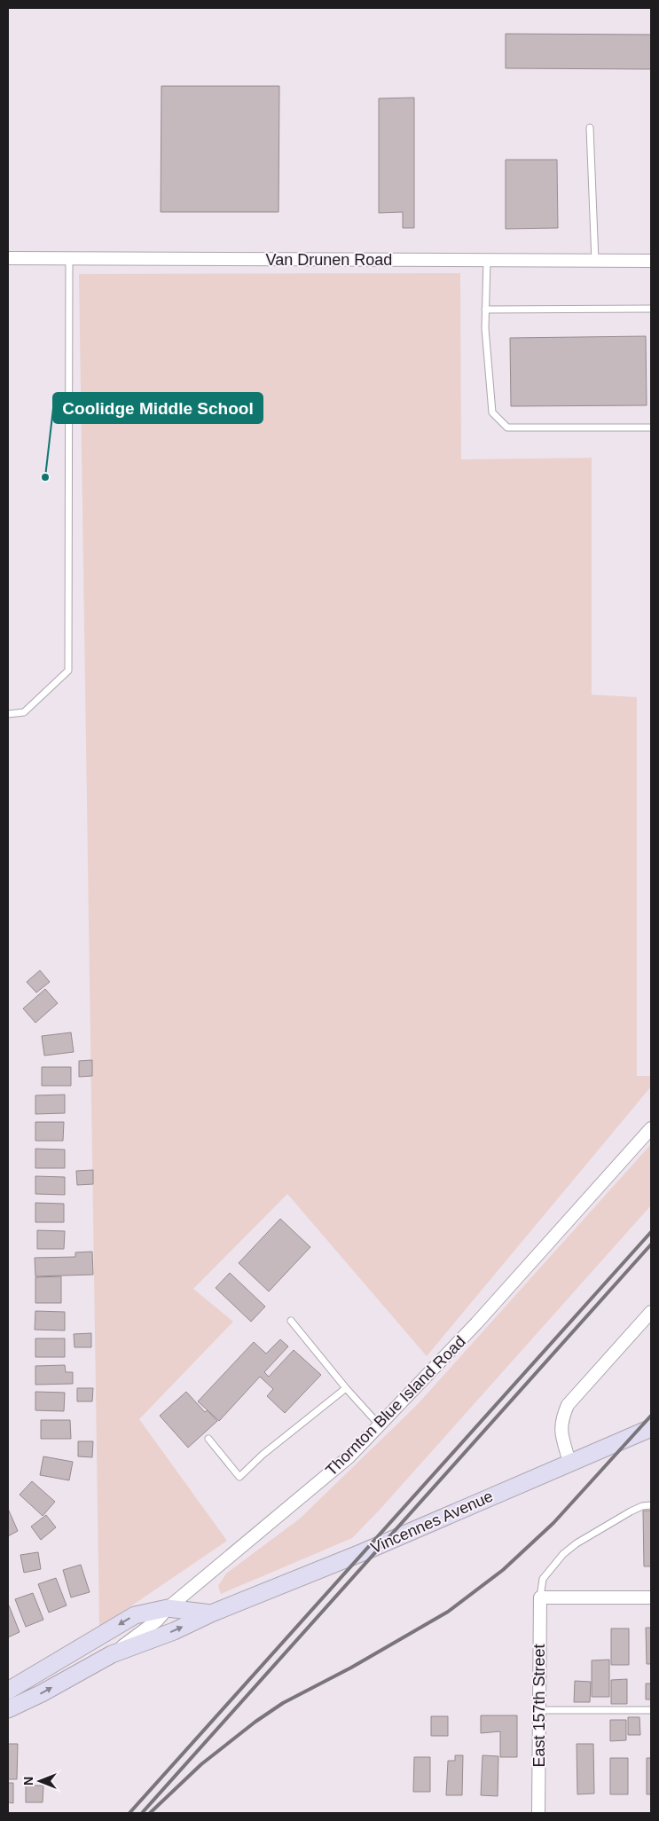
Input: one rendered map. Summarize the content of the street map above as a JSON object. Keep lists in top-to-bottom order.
{
  "streets": {
    "street": [
      "Van Drunen Road",
      "Thornton Blue Island Road",
      "Vincennes Avenue",
      "East 157th Street"
    ]
  },
  "crossings": [
    ["Thornton Blue Island Road", "Vincennes Avenue"]
  ],
  "places": ["Coolidge Middle School"],
  "north": "left"
}
